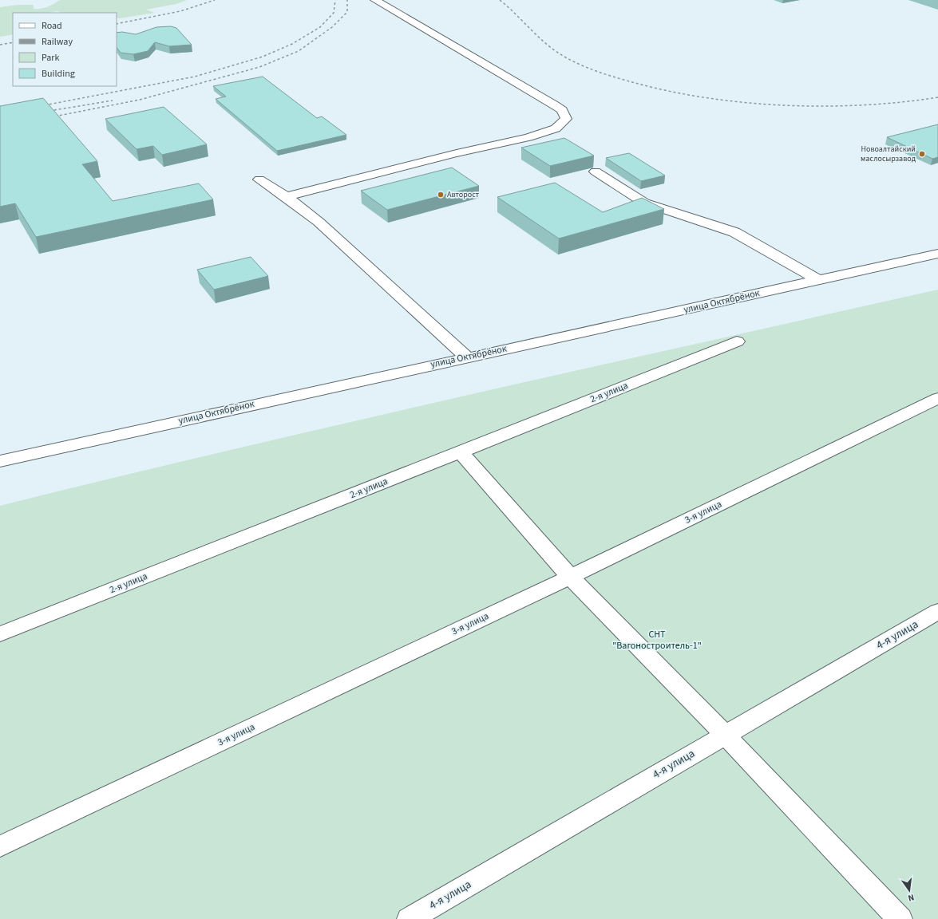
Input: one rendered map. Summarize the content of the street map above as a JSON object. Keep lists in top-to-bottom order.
{
  "streets": {
    "street": [
      "улица Октябрёнок",
      "2-я улица",
      "3-я улица",
      "4-я улица"
    ]
  },
  "parks": ["СНТ \"Вагоностроитель-1\""],
  "places": ["Новоалтайский маслосырзавод", "Авторост"],
  "legend": [
    "Road",
    "Railway",
    "Park",
    "Building"
  ],
  "north": "bottom"
}
